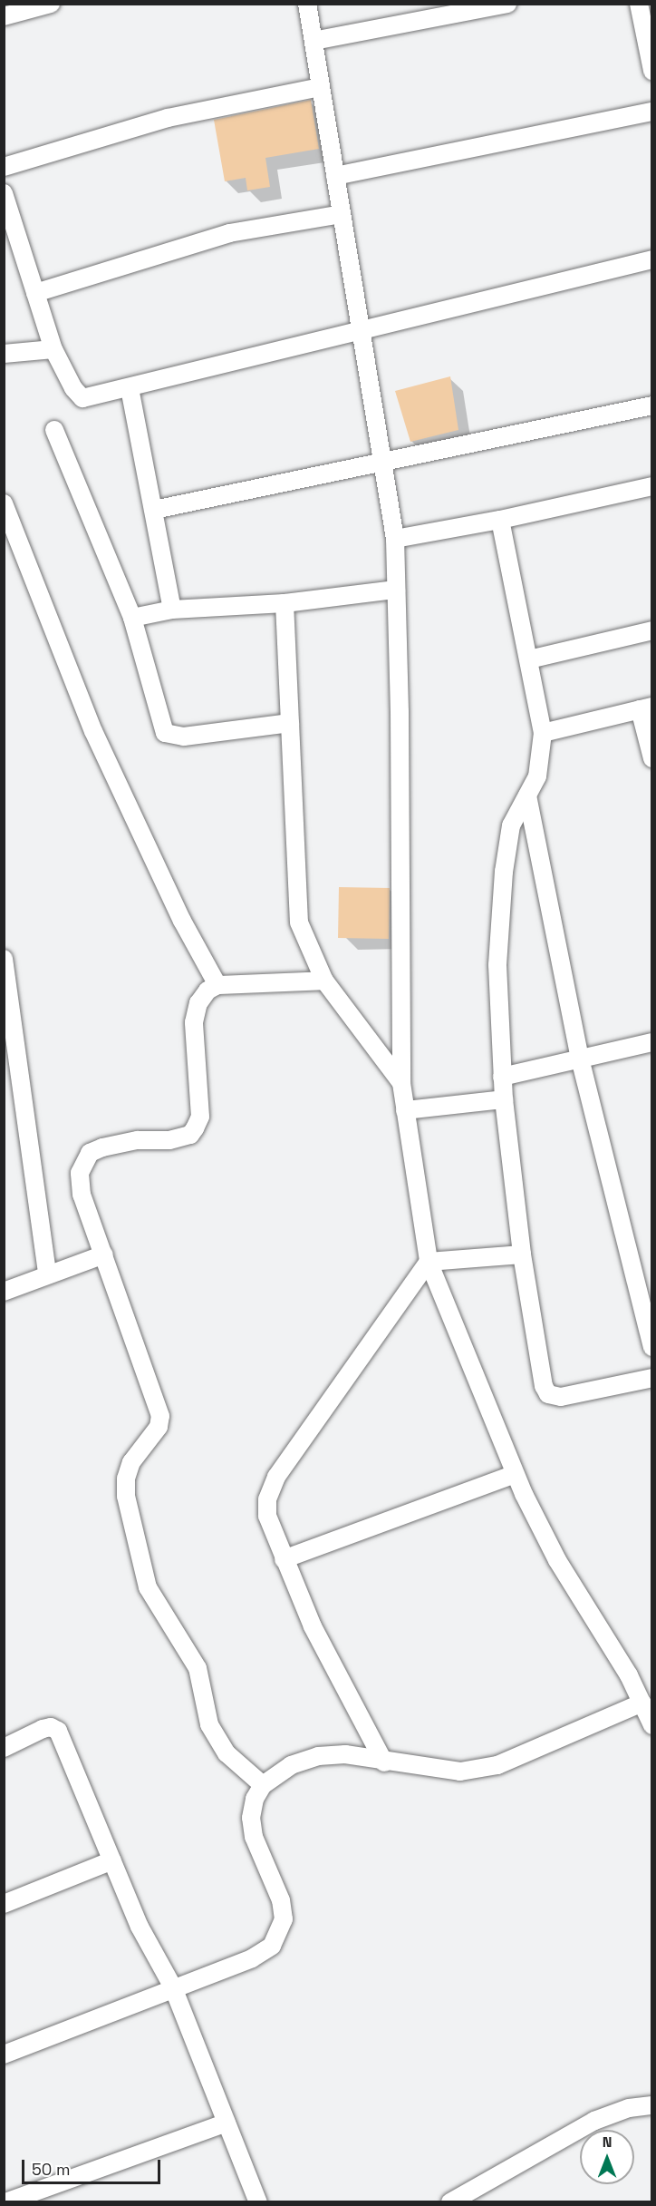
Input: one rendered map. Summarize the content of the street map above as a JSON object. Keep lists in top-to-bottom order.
{
  "scale_bar": "50 m",
  "north": "top"
}
